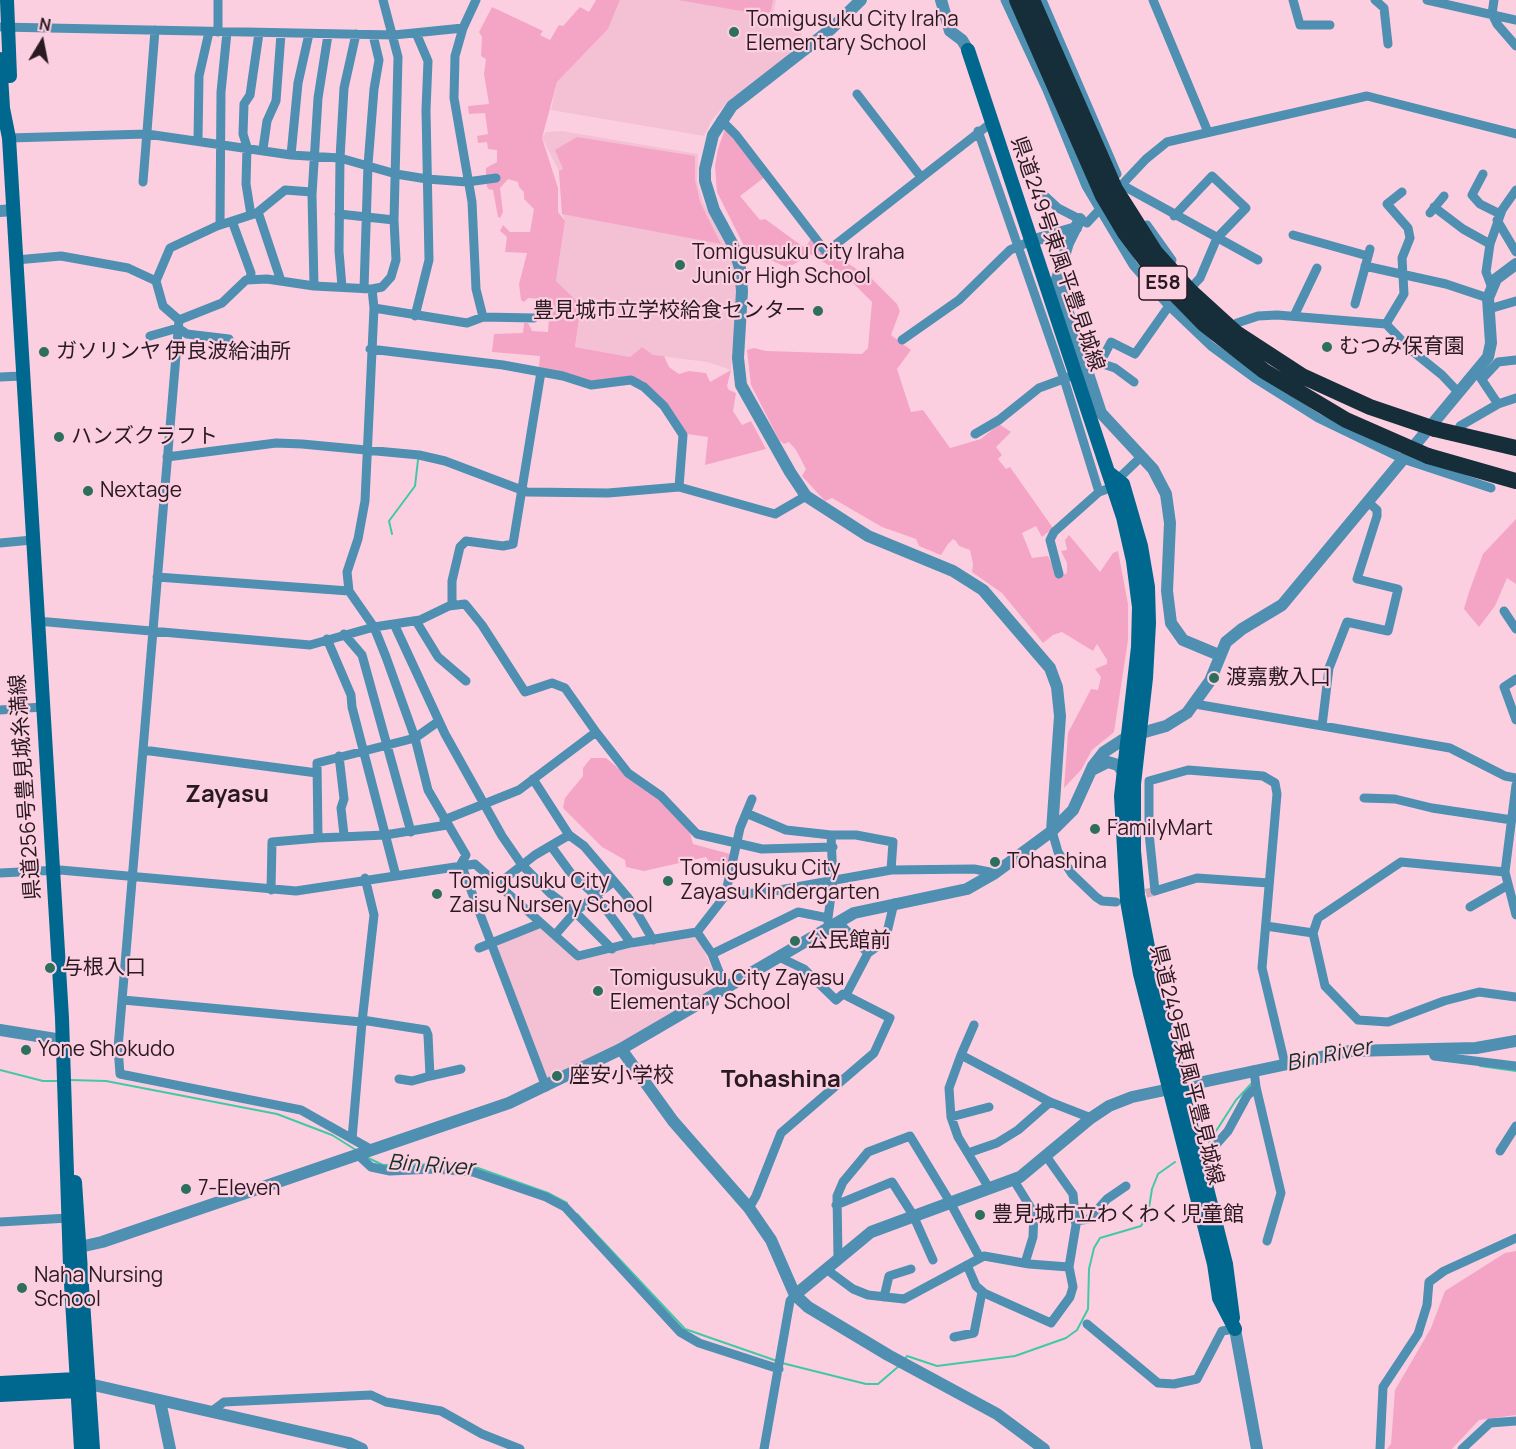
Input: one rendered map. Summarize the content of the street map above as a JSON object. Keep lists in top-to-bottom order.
{
  "streets": {
    "highway": ["E58"],
    "main road": ["県道249号東風平豊見城線", "県道256号豊見城糸満線"]
  },
  "districts": ["Zayasu", "Tohashina"],
  "water": ["Bin River"],
  "places": [
    "Tomigusuku City Iraha Elementary School",
    "Tomigusuku City Iraha Junior High School",
    "豊見城市立学校給食センター",
    "むつみ保育園",
    "ガソリンヤ 伊良波給油所",
    "ハンズクラフト",
    "Nextage",
    "渡嘉敷入口",
    "FamilyMart",
    "Tohashina",
    "Tomigusuku City Zayasu Kindergarten",
    "Tomigusuku City Zaisu Nursery School",
    "公民館前",
    "与根入口",
    "Tomigusuku City Zayasu Elementary School",
    "Yone Shokudo",
    "座安小学校",
    "7-Eleven",
    "豊見城市立わくわく児童館",
    "Naha Nursing School"
  ],
  "north": "top"
}
